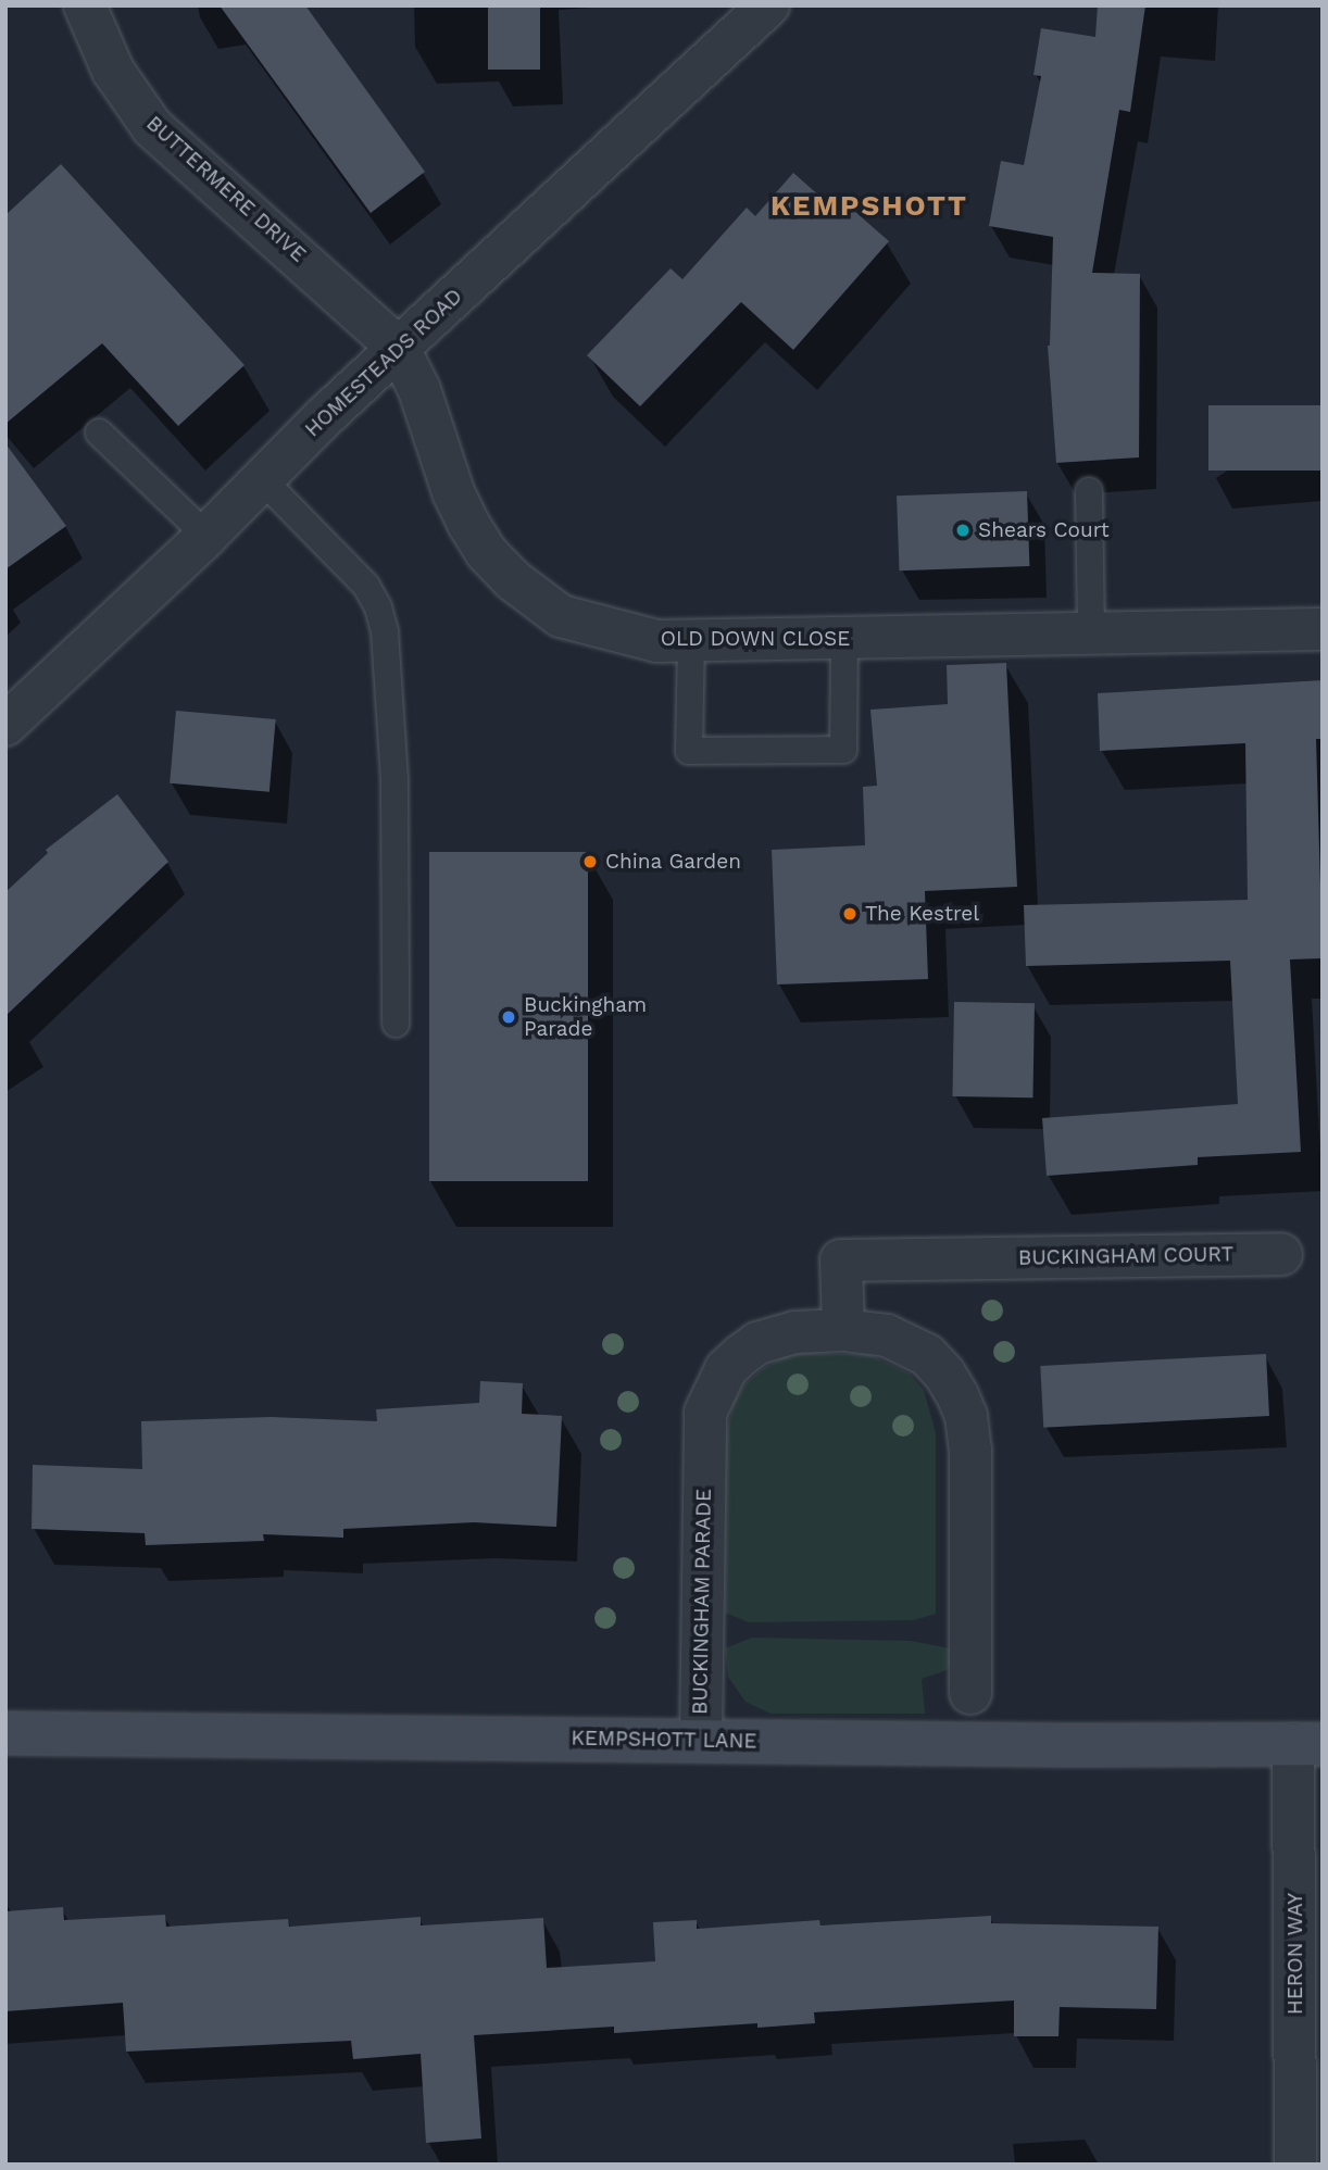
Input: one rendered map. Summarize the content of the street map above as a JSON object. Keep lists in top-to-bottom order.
{
  "streets": {
    "street": [
      "BUTTERMERE DRIVE",
      "HOMESTEADS ROAD",
      "OLD DOWN CLOSE",
      "BUCKINGHAM COURT",
      "BUCKINGHAM PARADE",
      "KEMPSHOTT LANE",
      "HERON WAY"
    ]
  },
  "crossings": [
    ["BUTTERMERE DRIVE", "HOMESTEADS ROAD"],
    ["BUTTERMERE DRIVE", "OLD DOWN CLOSE"],
    ["HOMESTEADS ROAD", "OLD DOWN CLOSE"],
    ["BUCKINGHAM COURT", "BUCKINGHAM PARADE"],
    ["BUCKINGHAM PARADE", "KEMPSHOTT LANE"],
    ["KEMPSHOTT LANE", "HERON WAY"]
  ],
  "districts": ["KEMPSHOTT"],
  "places": [
    "Shears Court",
    "China Garden",
    "The Kestrel",
    "Buckingham Parade"
  ]
}
